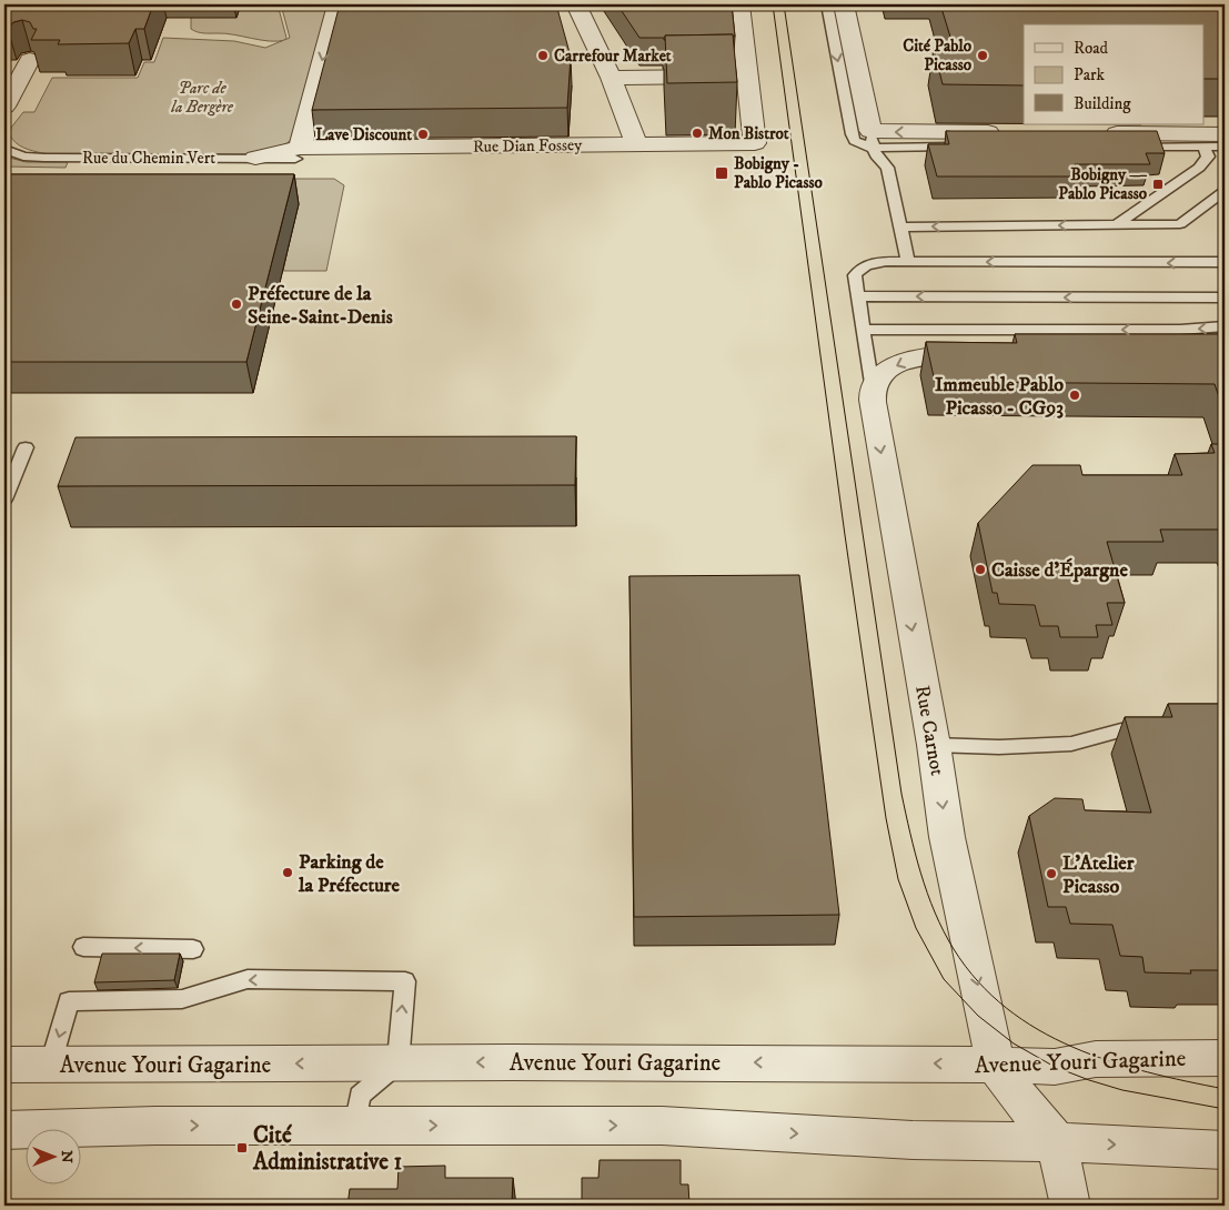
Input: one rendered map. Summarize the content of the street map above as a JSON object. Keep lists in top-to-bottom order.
{
  "streets": {
    "street": ["Rue Dian Fossey", "Rue Carnot", "Avenue Youri Gagarine"],
    "lane": ["Rue du Chemin Vert"]
  },
  "crossings": [
    ["Rue Dian Fossey", "Rue du Chemin Vert"],
    ["Rue Carnot", "Avenue Youri Gagarine"]
  ],
  "parks": ["Parc de la Bergère"],
  "places": {
    "other": [
      "Carrefour Market",
      "Cité Pablo Picasso",
      "Mon Bistrot",
      "Lave Discount",
      "Préfecture de la Seine-Saint-Denis",
      "Immeuble Pablo Picasso - CG93",
      "Caisse d'Épargne",
      "Parking de la Préfecture",
      "L’Atelier Picasso"
    ],
    "transit": ["Bobigny - Pablo Picasso", "Bobigny — Pablo Picasso", "Cité Administrative 1"]
  },
  "legend": ["Road", "Park", "Building"],
  "north": "right"
}
